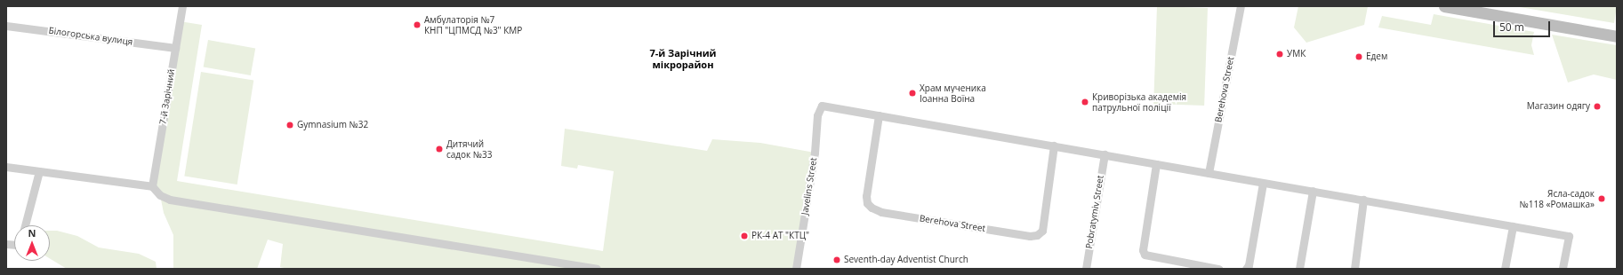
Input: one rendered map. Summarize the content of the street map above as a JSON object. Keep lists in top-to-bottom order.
{
  "streets": {
    "street": [
      "Білогорська вулиця",
      "Berehova Street",
      "7-й Зарічний",
      "Javelins Street",
      "Pobratymiv Street"
    ]
  },
  "crossings": [
    ["Білогорська вулиця", "7-й Зарічний"],
    ["Berehova Street", "Javelins Street"]
  ],
  "districts": ["7-й Зарічний мікрорайон"],
  "places": [
    "Амбулаторія №7 КНП \"ЦПМСД №3\" КМР",
    "УМК",
    "Едем",
    "Храм мученика Іоанна Воїна",
    "Криворізька академія патрульної поліції",
    "Магазин одягу",
    "Gymnasium №32",
    "Дитячий садок №33",
    "Ясла-садок №118 «Ромашка»",
    "РК-4 АТ \"КТЦ\"",
    "Seventh-day Adventist Church"
  ],
  "scale_bar": "50 m",
  "north": "top"
}
